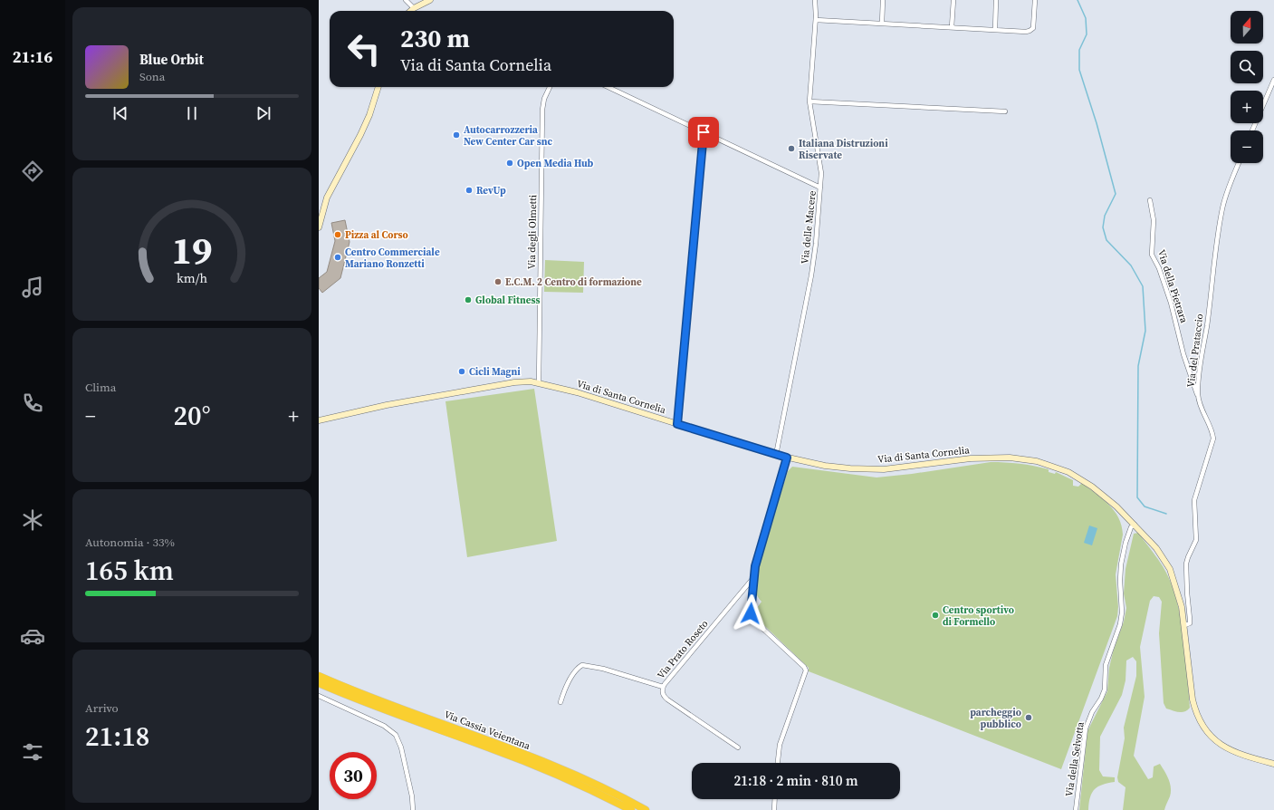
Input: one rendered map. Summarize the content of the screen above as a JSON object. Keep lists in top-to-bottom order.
{
  "streets": {
    "highway": ["Via Cassia Veientana"],
    "street": [
      "Via delle Macere",
      "Via degli Olmetti",
      "Via della Pietrara",
      "Via del Prataccio",
      "Via di Santa Cornelia",
      "Via Prato Roseto",
      "Via della Selvotta"
    ]
  },
  "crossings": [
    ["Via delle Macere", "Via di Santa Cornelia"],
    ["Via degli Olmetti", "Via di Santa Cornelia"],
    ["Via della Pietrara", "Via del Prataccio"],
    ["Via del Prataccio", "Via di Santa Cornelia"],
    ["Via di Santa Cornelia", "Via Prato Roseto"],
    ["Via di Santa Cornelia", "Via della Selvotta"]
  ],
  "places": [
    "Autocarrozzeria New Center Car snc",
    "Italiana Distruzioni Riservate",
    "Open Media Hub",
    "RevUp",
    "Pizza al Corso",
    "Centro Commerciale Mariano Ronzetti",
    "E.C.M. 2 Centro di formazione",
    "Global Fitness",
    "Cicli Magni",
    "Centro sportivo di Formello",
    "parcheggio pubblico"
  ],
  "north": "top",
  "page": {
    "tabs": "21:16",
    "map_buttons": ["+", "−"],
    "turn": ["230 m", "Via di Santa Cornelia"],
    "song": ["Blue Orbit", "Sona"],
    "tile": [
      "Clima",
      ["Autonomia · 33%", "165 km"],
      ["Arrivo", "21:18"]
    ],
    "heat": ["−", "20°", "+"],
    "limit": "30",
    "trip": "21:18 · 2 min · 810 m",
    "gauge": ["19", "km/h"]
  }
}
